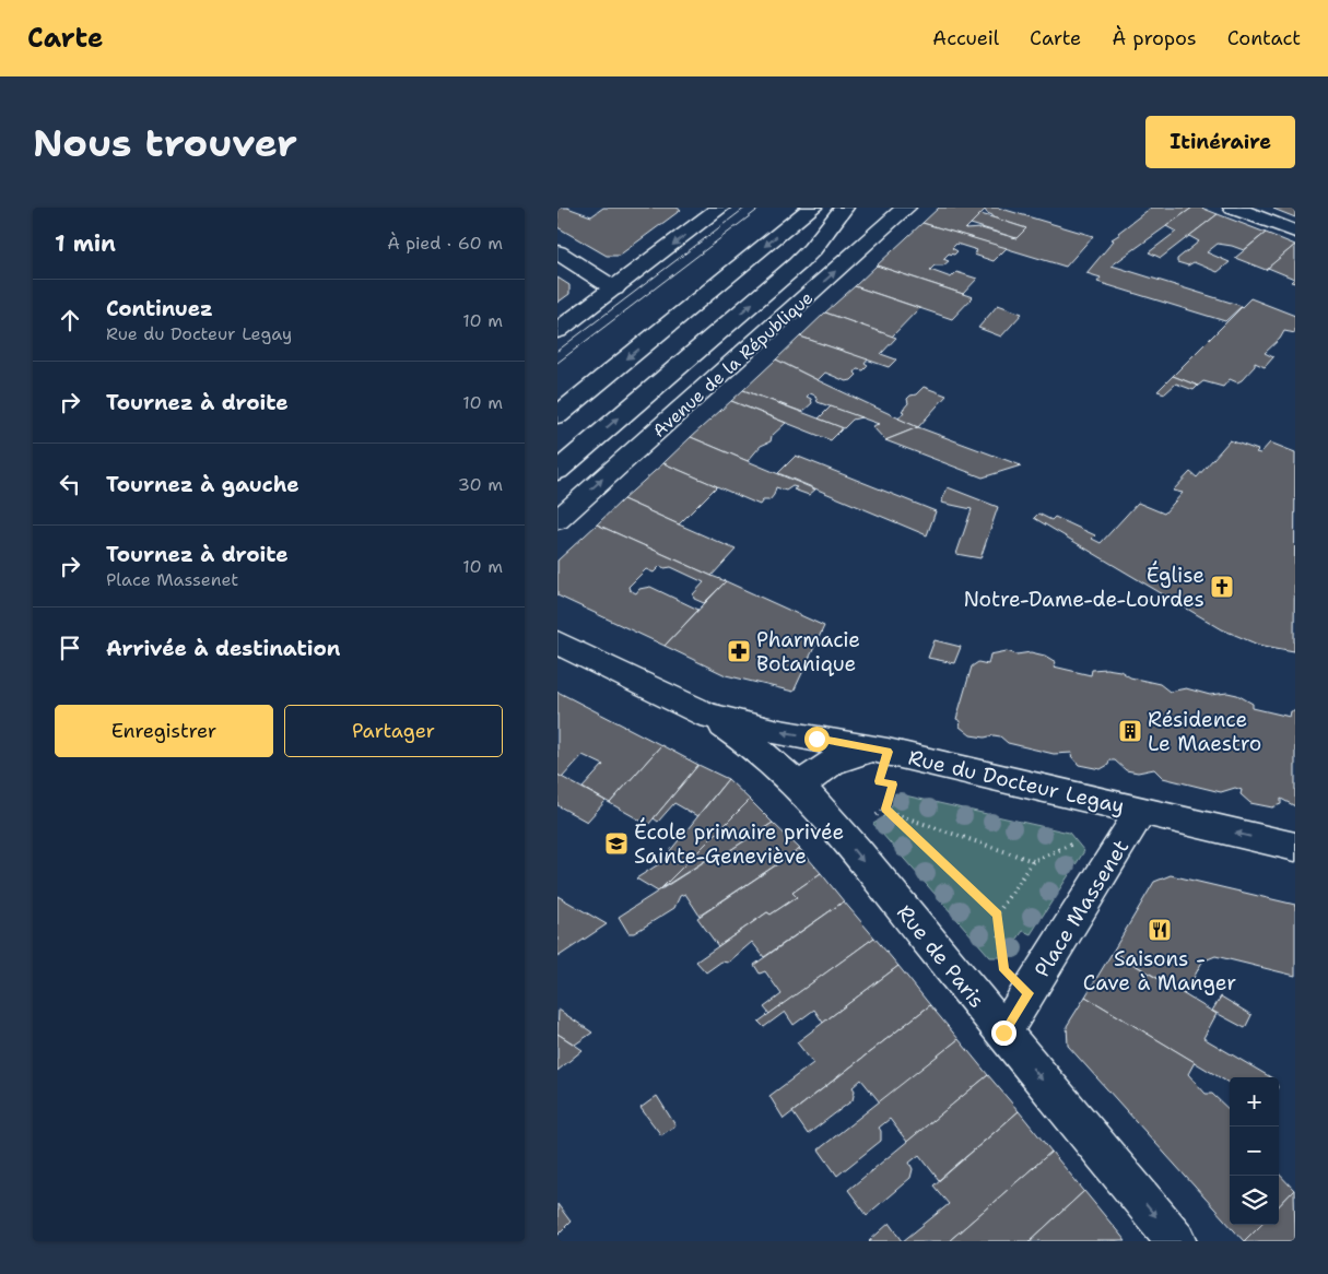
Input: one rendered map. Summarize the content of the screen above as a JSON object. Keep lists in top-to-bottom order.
{
  "streets": {
    "street": [
      "Avenue de la République",
      "Rue du Docteur Legay",
      "Place Massenet",
      "Rue de Paris"
    ]
  },
  "crossings": [
    ["Rue du Docteur Legay", "Place Massenet"],
    ["Rue du Docteur Legay", "Rue de Paris"],
    ["Place Massenet", "Rue de Paris"]
  ],
  "one_way": ["Rue du Docteur Legay", "Rue de Paris"],
  "places": {
    "church": ["Église Notre-Dame-de-Lourdes"],
    "pharmacy": ["Pharmacie Botanique"],
    "building": ["Résidence Le Maestro"],
    "school or university": ["École primaire privée Sainte-Geneviève"],
    "restaurant": ["Saisons - Cave à Manger"]
  },
  "page": {
    "header": "Carte",
    "nav": [
      "Accueil",
      "Carte",
      "À propos",
      "Contact"
    ],
    "buttons": [
      "Itinéraire",
      ["Enregistrer", "Partager"]
    ],
    "title": "Nous trouver",
    "heading": ["1 min", "À pied · 60 m"],
    "list": [
      ["Continuez", "Rue du Docteur Legay", "10 m"],
      ["Tournez à droite", "10 m"],
      ["Tournez à gauche", "30 m"],
      ["Tournez à droite", "Place Massenet", "10 m"],
      "Arrivée à destination"
    ],
    "map_buttons": ["+", "−"]
  }
}
